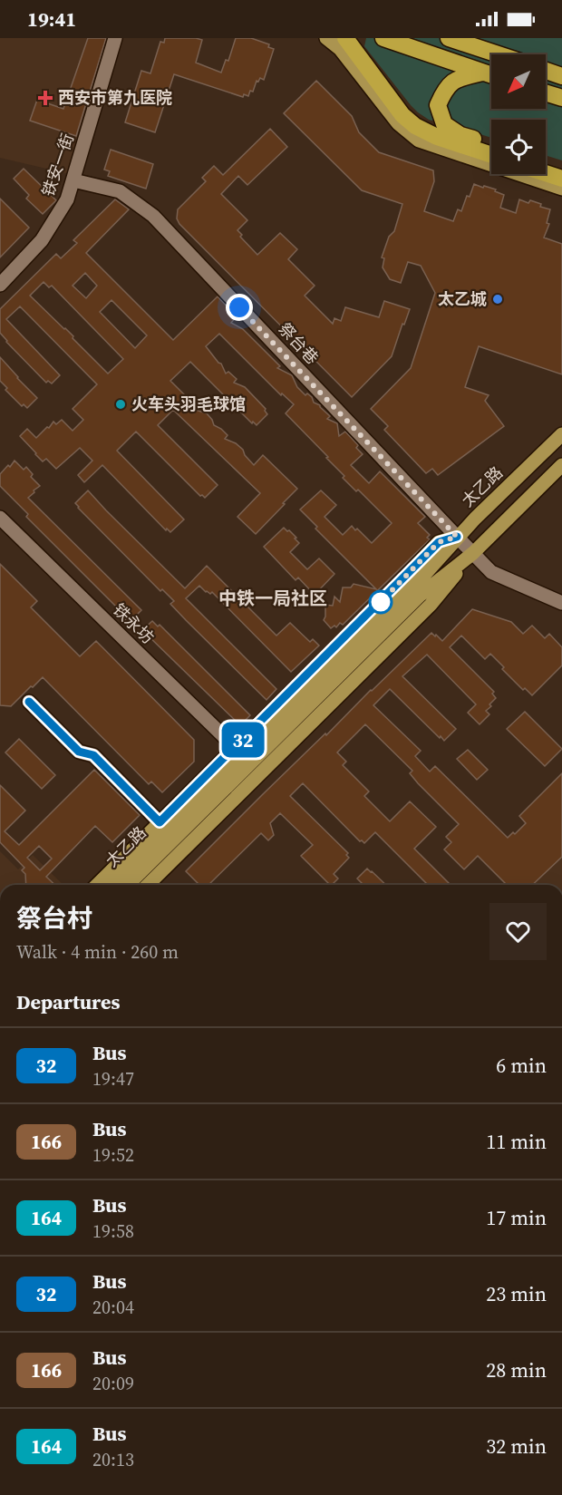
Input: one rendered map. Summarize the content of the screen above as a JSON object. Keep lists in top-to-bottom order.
{
  "streets": {
    "main road": ["太乙路"],
    "street": ["铁安一街", "祭台巷", "铁永坊"]
  },
  "crossings": [
    ["铁安一街", "祭台巷"],
    ["祭台巷", "太乙路"],
    ["太乙路", "铁永坊"]
  ],
  "districts": ["中铁一局社区"],
  "places": {
    "health": ["西安市第九医院"],
    "other": ["太乙城", "火车头羽毛球馆"]
  },
  "lines": ["bus line 32"],
  "north": "bottom left",
  "page": {
    "status": "19:41",
    "on_map": "32",
    "heading": [
      ["祭台村", "Walk · 4 min · 260 m"],
      "Departures"
    ],
    "list": [
      {
        "mark": "32",
        "name": "Bus",
        "note": "19:47",
        "value": "6 min"
      },
      {
        "mark": "166",
        "name": "Bus",
        "note": "19:52",
        "value": "11 min"
      },
      {
        "mark": "164",
        "name": "Bus",
        "note": "19:58",
        "value": "17 min"
      },
      {
        "mark": "32",
        "name": "Bus",
        "note": "20:04",
        "value": "23 min"
      },
      {
        "mark": "166",
        "name": "Bus",
        "note": "20:09",
        "value": "28 min"
      },
      {
        "mark": "164",
        "name": "Bus",
        "note": "20:13",
        "value": "32 min"
      }
    ]
  }
}
